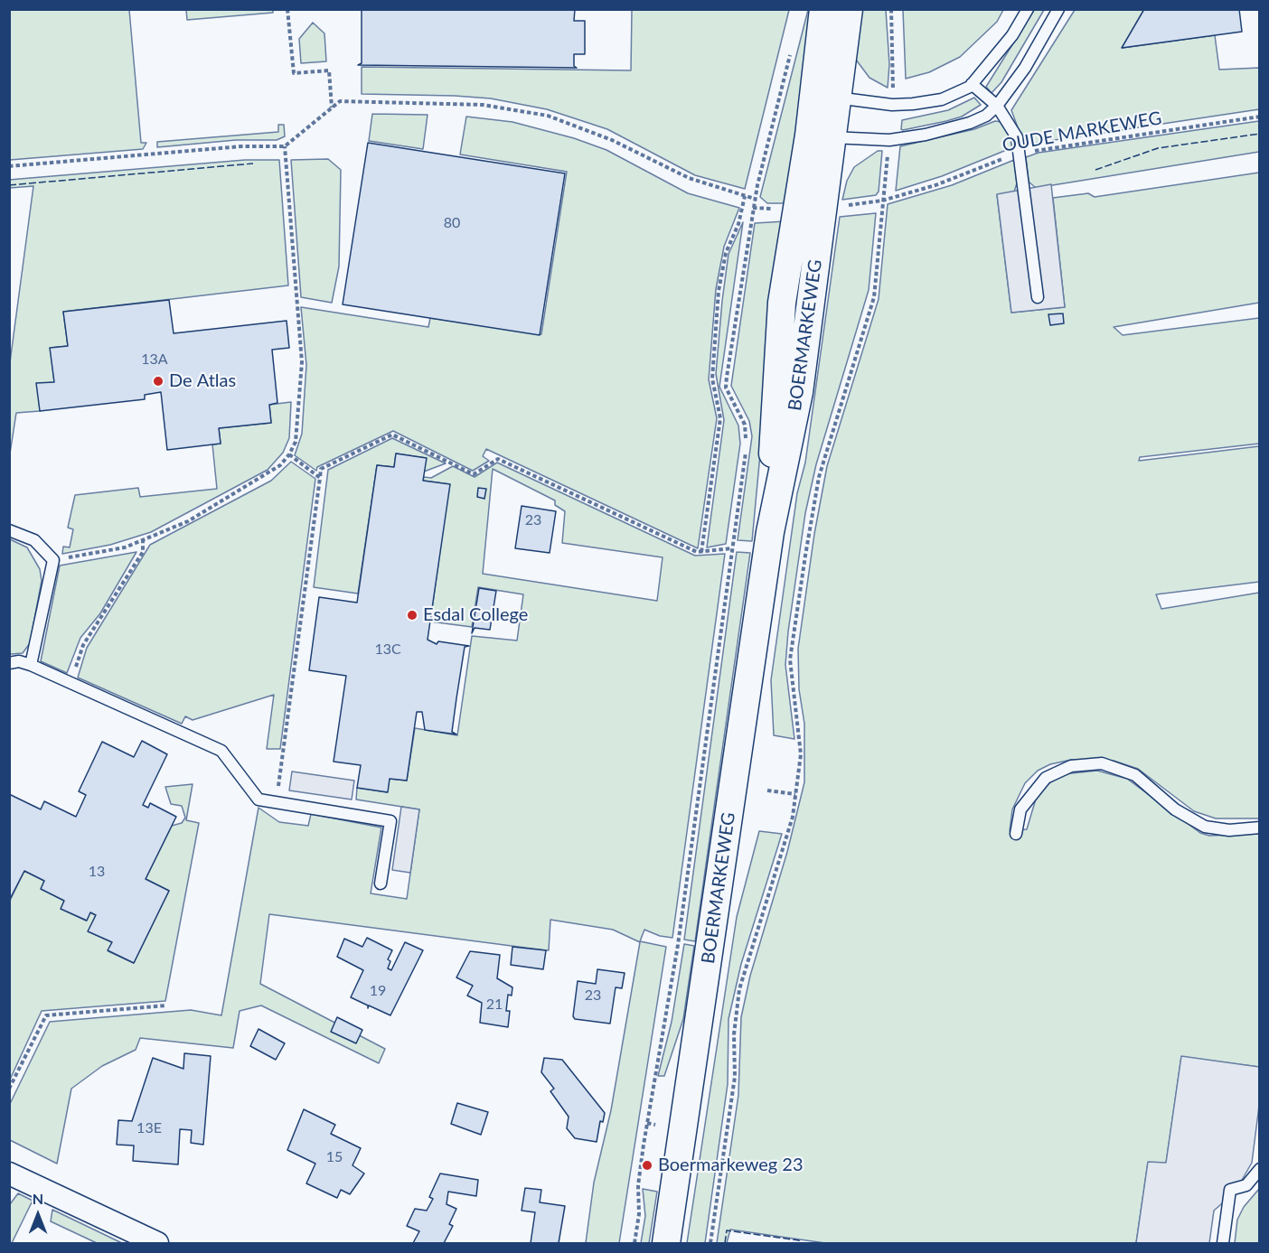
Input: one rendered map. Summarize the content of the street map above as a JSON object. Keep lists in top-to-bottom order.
{
  "streets": {
    "street": ["BOERMARKEWEG"],
    "path": ["OUDE MARKEWEG"]
  },
  "places": ["De Atlas", "Esdal College", "Boermarkeweg 23"],
  "house_numbers": [
    "80",
    "13A",
    "23",
    "13C",
    "13",
    "19",
    "23",
    "21",
    "13E",
    "15"
  ],
  "north": "top"
}
